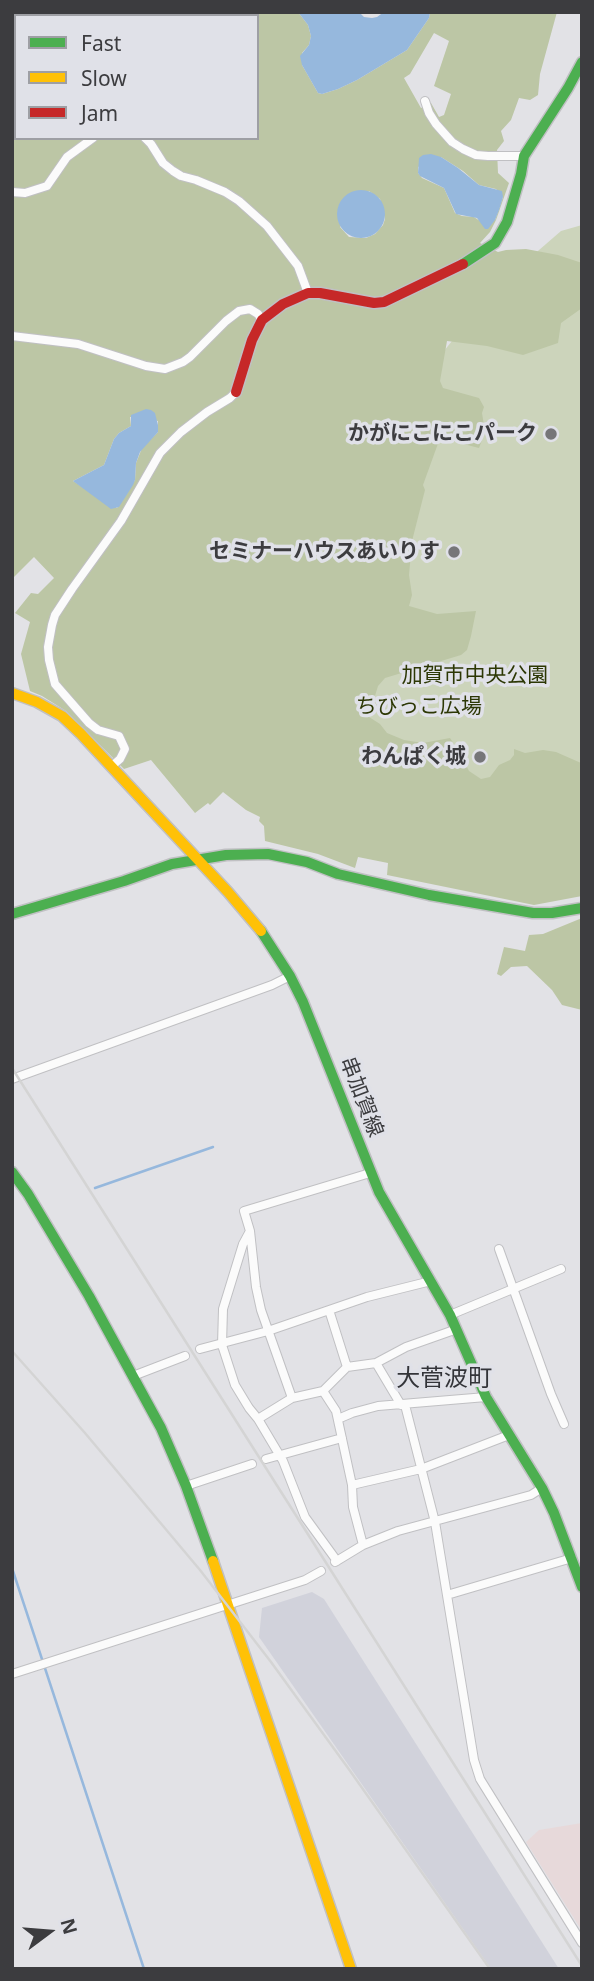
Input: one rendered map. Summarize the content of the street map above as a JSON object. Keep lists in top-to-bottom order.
{
  "streets": {
    "street": ["串加賀線"]
  },
  "districts": ["大菅波町"],
  "parks": ["加賀市中央公園", "ちびっこ広場"],
  "places": ["かがにこにこパーク", "セミナーハウスあいりす", "わんぱく城"],
  "legend": ["Fast", "Slow", "Jam"],
  "north": "right"
}
